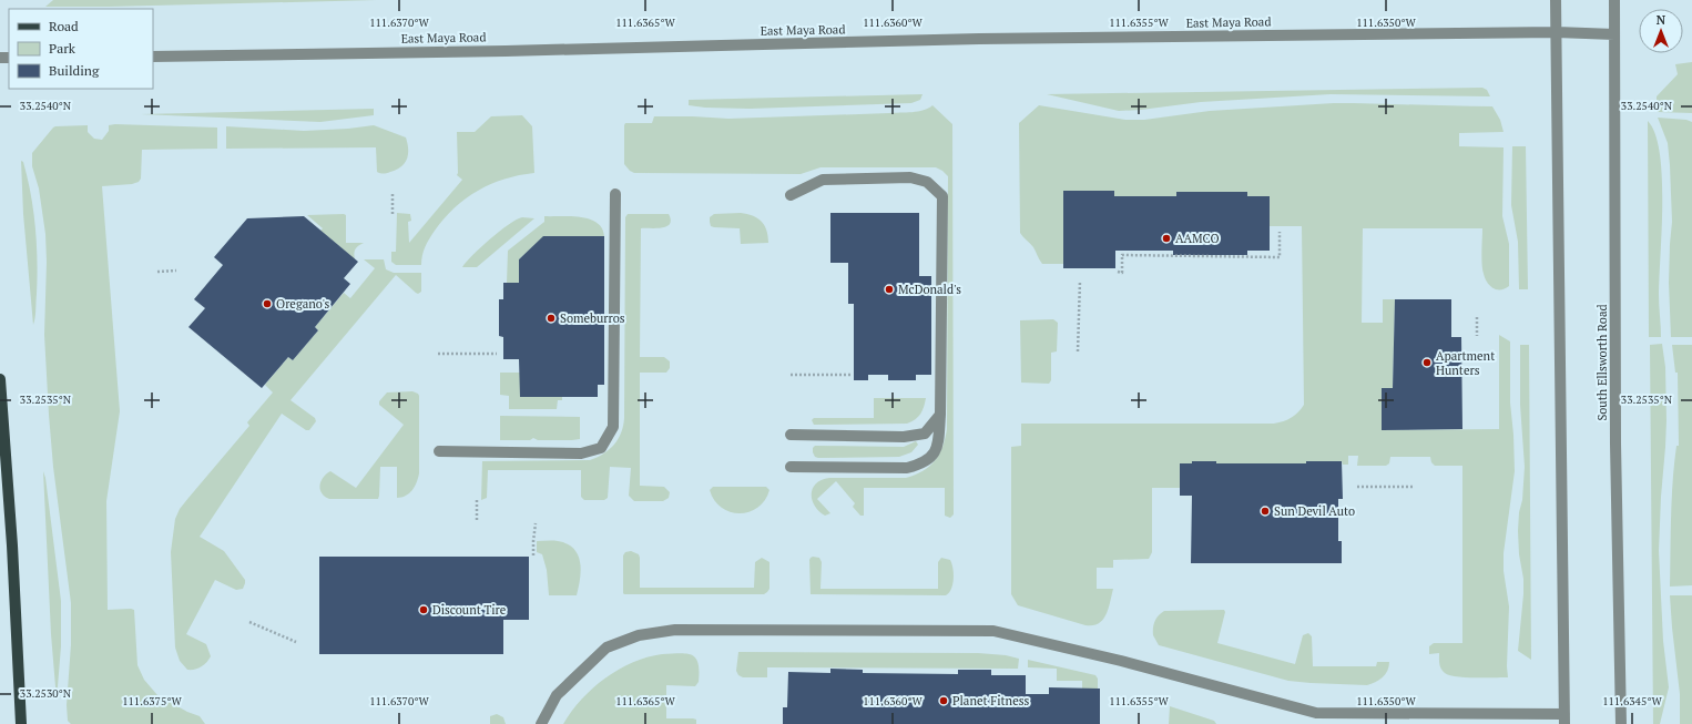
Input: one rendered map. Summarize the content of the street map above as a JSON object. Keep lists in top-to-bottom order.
{
  "streets": {
    "street": ["East Maya Road", "South Ellsworth Road"]
  },
  "crossings": [
    ["East Maya Road", "South Ellsworth Road"]
  ],
  "places": [
    "AAMCO",
    "McDonald's",
    "Oregano's",
    "Someburros",
    "Apartment Hunters",
    "Sun Devil Auto",
    "Discount Tire",
    "Planet Fitness"
  ],
  "legend": ["Road", "Park", "Building"],
  "north": "top",
  "coordinates": [
    "111.6370°W",
    "111.6365°W",
    "111.6360°W",
    "111.6355°W",
    "111.6350°W",
    "33.2540°N",
    "33.2535°N",
    "33.2530°N",
    "111.6375°W",
    "111.6345°W"
  ]
}
